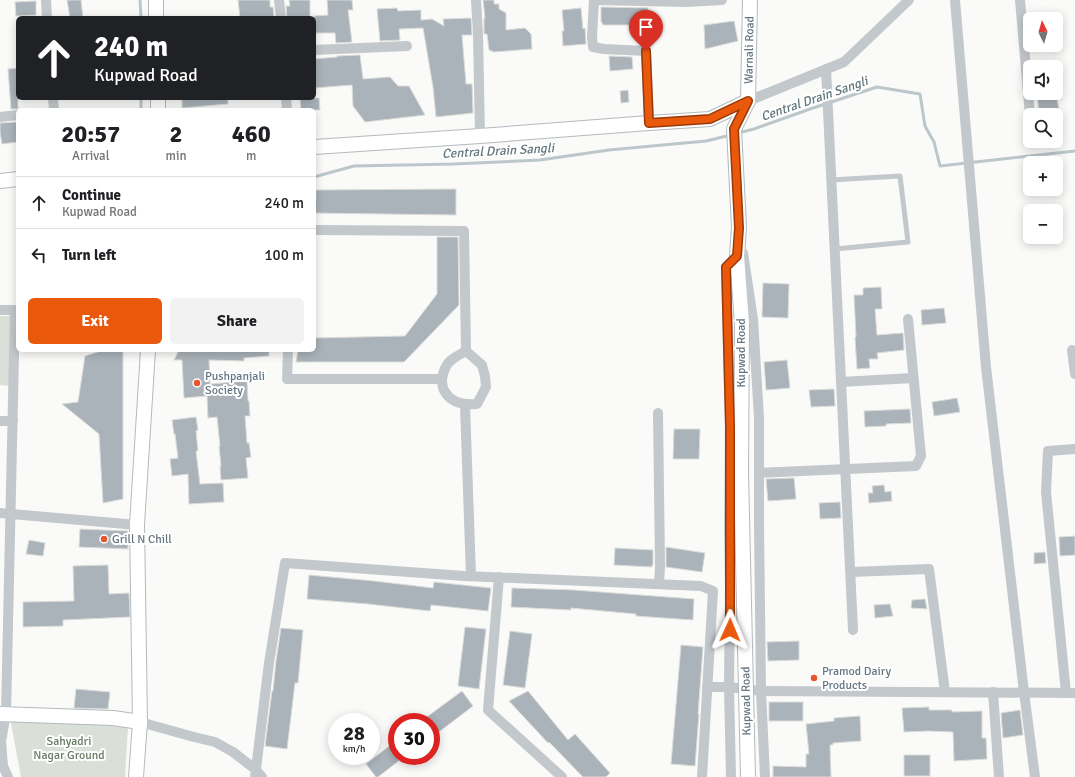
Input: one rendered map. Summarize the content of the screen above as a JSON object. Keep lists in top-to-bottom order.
{
  "streets": {
    "main road": ["Warnali Road", "Kupwad Road"]
  },
  "crossings": [
    ["Warnali Road", "Kupwad Road"]
  ],
  "water": ["Central Drain Sangli"],
  "parks": ["Sahyadri Nagar Ground"],
  "places": ["Pushpanjali Society", "Grill N Chill", "Pramod Dairy Products"],
  "north": "top",
  "page": {
    "map_buttons": ["+", "−"],
    "turn": ["240 m", "Kupwad Road"],
    "eta": [
      "20:57",
      "Arrival",
      "2",
      "min",
      "460",
      "m"
    ],
    "list": [
      {
        "name": "Continue",
        "note": "Kupwad Road",
        "value": "240 m"
      },
      {
        "name": "Turn left",
        "value": "100 m"
      }
    ],
    "buttons": ["Exit", "Share"],
    "speed": "28 km/h",
    "limit": "30"
  }
}
